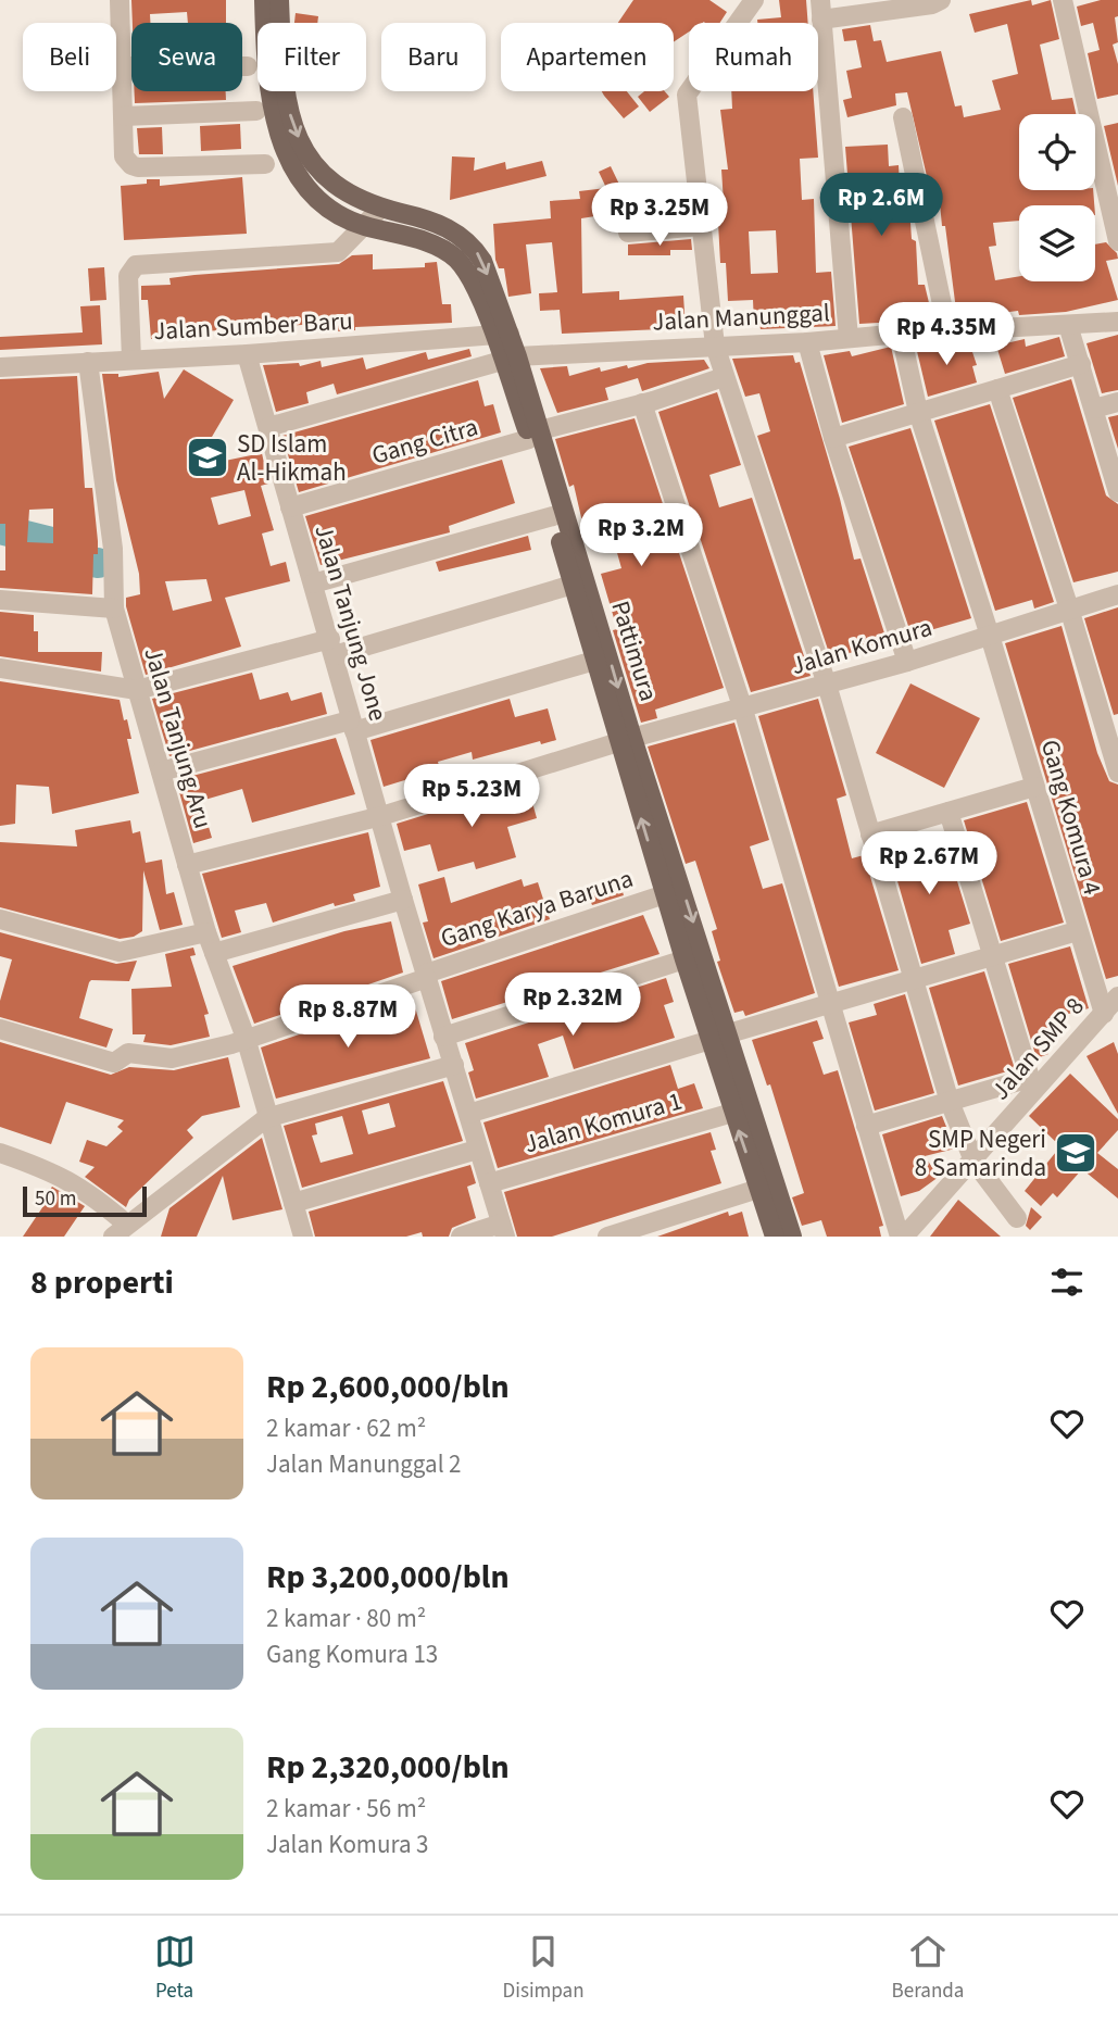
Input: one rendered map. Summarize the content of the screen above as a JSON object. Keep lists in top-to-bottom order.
{
  "streets": {
    "main road": ["Pattimura"],
    "street": [
      "Jalan Manunggal",
      "Jalan Sumber Baru",
      "Gang Citra",
      "Jalan Tanjung Jone",
      "Jalan Komura",
      "Jalan Tanjung Aru",
      "Gang Komura 4",
      "Gang Karya Baruna",
      "Jalan SMP 8",
      "Jalan Komura 1"
    ]
  },
  "crossings": [
    ["Jalan Manunggal", "Jalan Tanjung Jone"],
    ["Jalan Manunggal", "Pattimura"],
    ["Jalan Manunggal", "Gang Komura 4"],
    ["Jalan Sumber Baru", "Jalan Tanjung Jone"],
    ["Jalan Sumber Baru", "Pattimura"],
    ["Jalan Sumber Baru", "Jalan Tanjung Aru"],
    ["Gang Citra", "Jalan Tanjung Jone"],
    ["Gang Citra", "Pattimura"],
    ["Jalan Tanjung Jone", "Jalan Komura"],
    ["Jalan Tanjung Jone", "Gang Karya Baruna"],
    ["Jalan Tanjung Jone", "Jalan Komura 1"],
    ["Jalan Komura", "Pattimura"],
    ["Jalan Komura", "Jalan Tanjung Aru"],
    ["Jalan Komura", "Gang Komura 4"],
    ["Pattimura", "Gang Karya Baruna"],
    ["Pattimura", "Jalan Komura 1"],
    ["Jalan Tanjung Aru", "Gang Karya Baruna"],
    ["Gang Komura 4", "Jalan SMP 8"]
  ],
  "places": {
    "school or university": ["SD Islam Al-Hikmah", "SMP Negeri 8 Samarinda"]
  },
  "scale_bar": "50 m",
  "page": {
    "chip": [
      "Beli",
      "Sewa",
      "Filter",
      "Baru",
      "Apartemen",
      "Rumah"
    ],
    "price": [
      "Rp 2.6M",
      "Rp 3.25M",
      "Rp 4.35M",
      "Rp 3.2M",
      "Rp 5.23M",
      "Rp 2.67M",
      "Rp 2.32M",
      "Rp 8.87M"
    ],
    "scale": "50 m",
    "heading": "8 properti",
    "list": [
      {
        "name": "Rp 2,600,000/bln",
        "note": "2 kamar · 62 m² · Jalan Manunggal 2"
      },
      {
        "name": "Rp 3,200,000/bln",
        "note": "2 kamar · 80 m² · Gang Komura 13"
      },
      {
        "name": "Rp 2,320,000/bln",
        "note": "2 kamar · 56 m² · Jalan Komura 3"
      }
    ],
    "tabs": ["Peta", "Disimpan", "Beranda"]
  }
}
